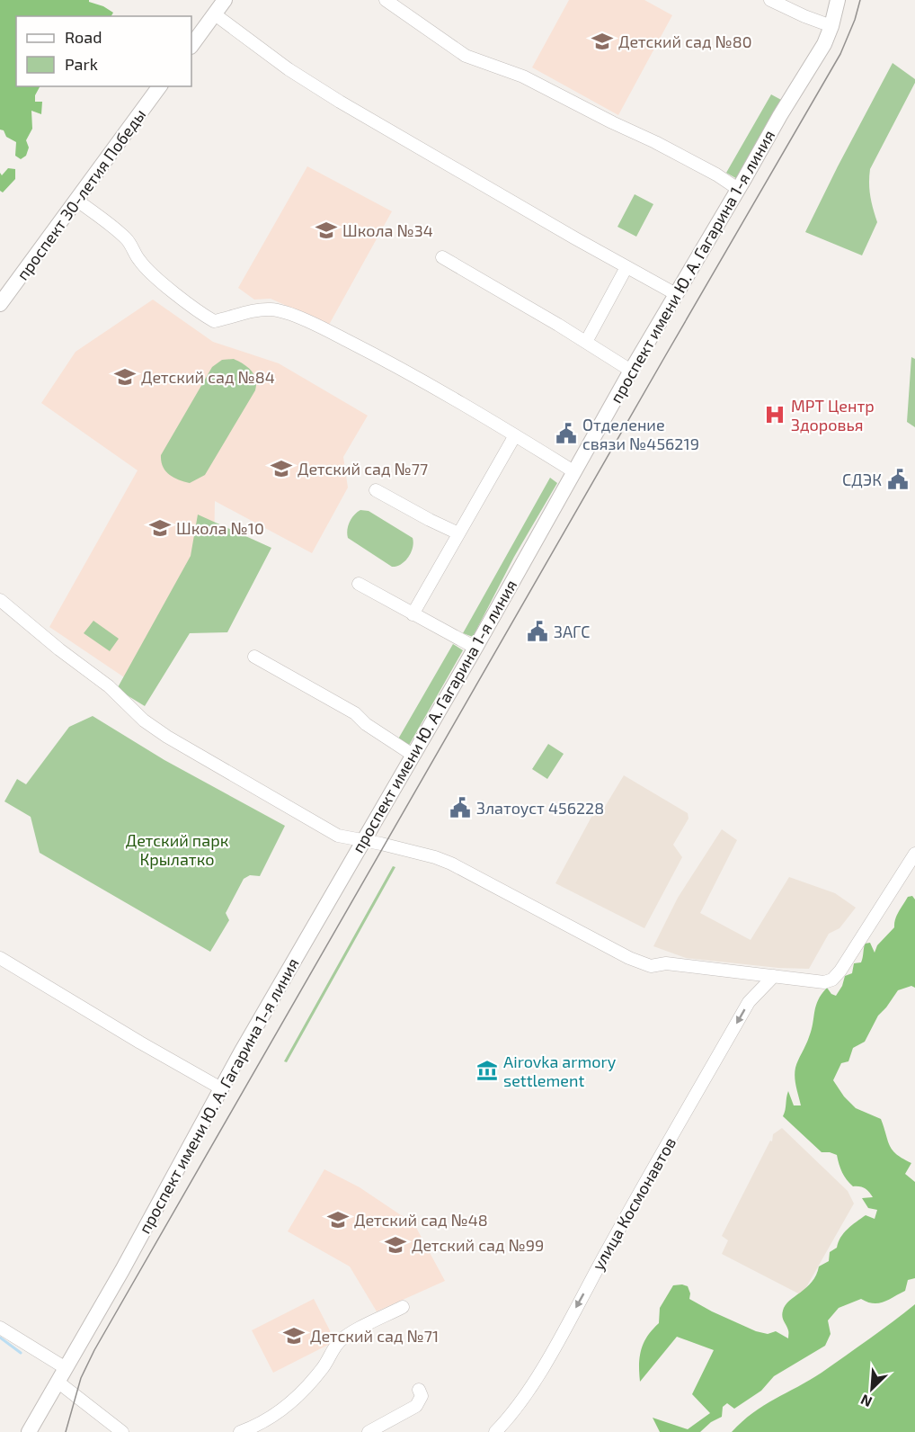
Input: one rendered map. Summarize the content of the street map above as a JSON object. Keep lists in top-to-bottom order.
{
  "streets": {
    "main road": ["проспект 30-летия Победы", "проспект имени Ю. А. Гагарина 1-я линия"],
    "street": ["улица Космонавтов"]
  },
  "one_way": ["улица Космонавтов"],
  "parks": ["Детский парк Крылатко"],
  "places": {
    "school or university": [
      "Детский сад №80",
      "Школа №34",
      "Детский сад №84",
      "Детский сад №77",
      "Школа №10",
      "Детский сад №48",
      "Детский сад №99",
      "Детский сад №71"
    ],
    "hospital": ["МРТ Центр Здоровья"],
    "public building": [
      "Отделение связи №456219",
      "СДЭК",
      "ЗАГС",
      "Златоуст 456228"
    ],
    "museum": ["Airovka armory settlement"]
  },
  "legend": ["Road", "Park"],
  "north": "bottom left"
}
